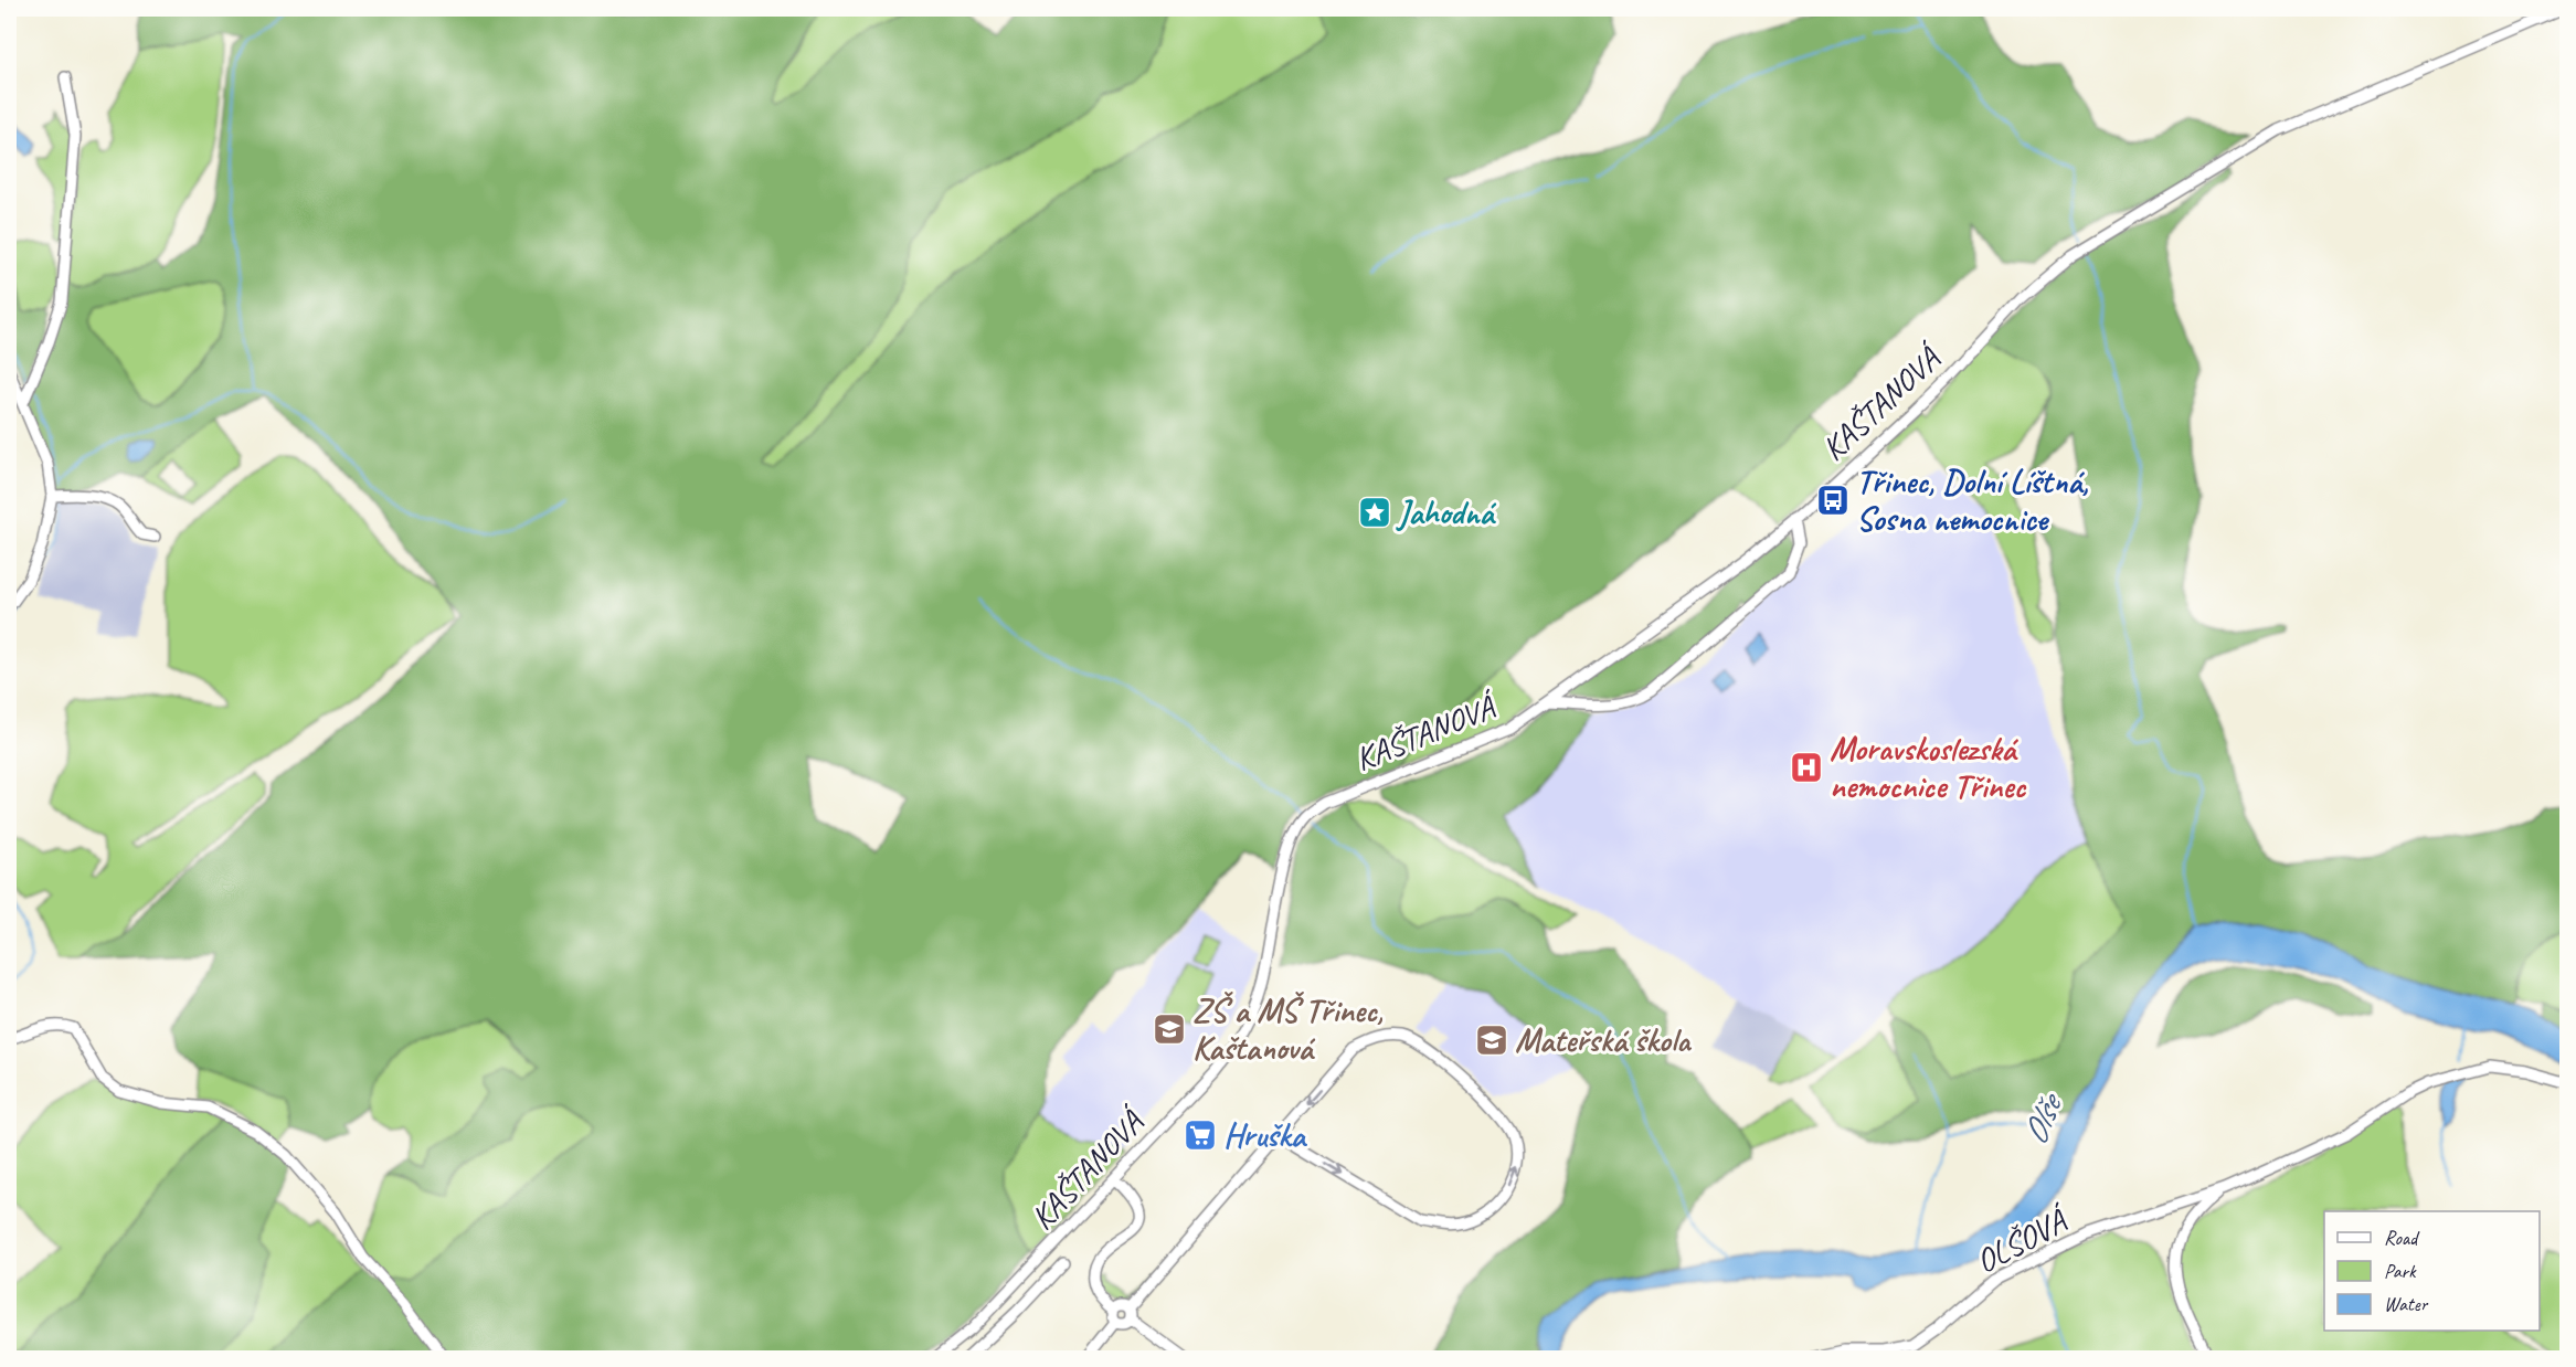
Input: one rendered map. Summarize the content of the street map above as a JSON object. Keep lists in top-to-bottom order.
{
  "streets": {
    "street": ["KAŠTANOVÁ", "OLŠOVÁ"]
  },
  "water": ["Olše"],
  "places": {
    "bus stop": ["Třinec, Dolní Líštná, Sosna nemocnice"],
    "place": ["Jahodná"],
    "hospital": ["Moravskoslezská nemocnice Třinec"],
    "school or university": ["ZŠ a MŠ Třinec, Kaštanová", "Mateřská škola"],
    "supermarket": ["Hruška"]
  },
  "legend": ["Road", "Park", "Water"]
}
